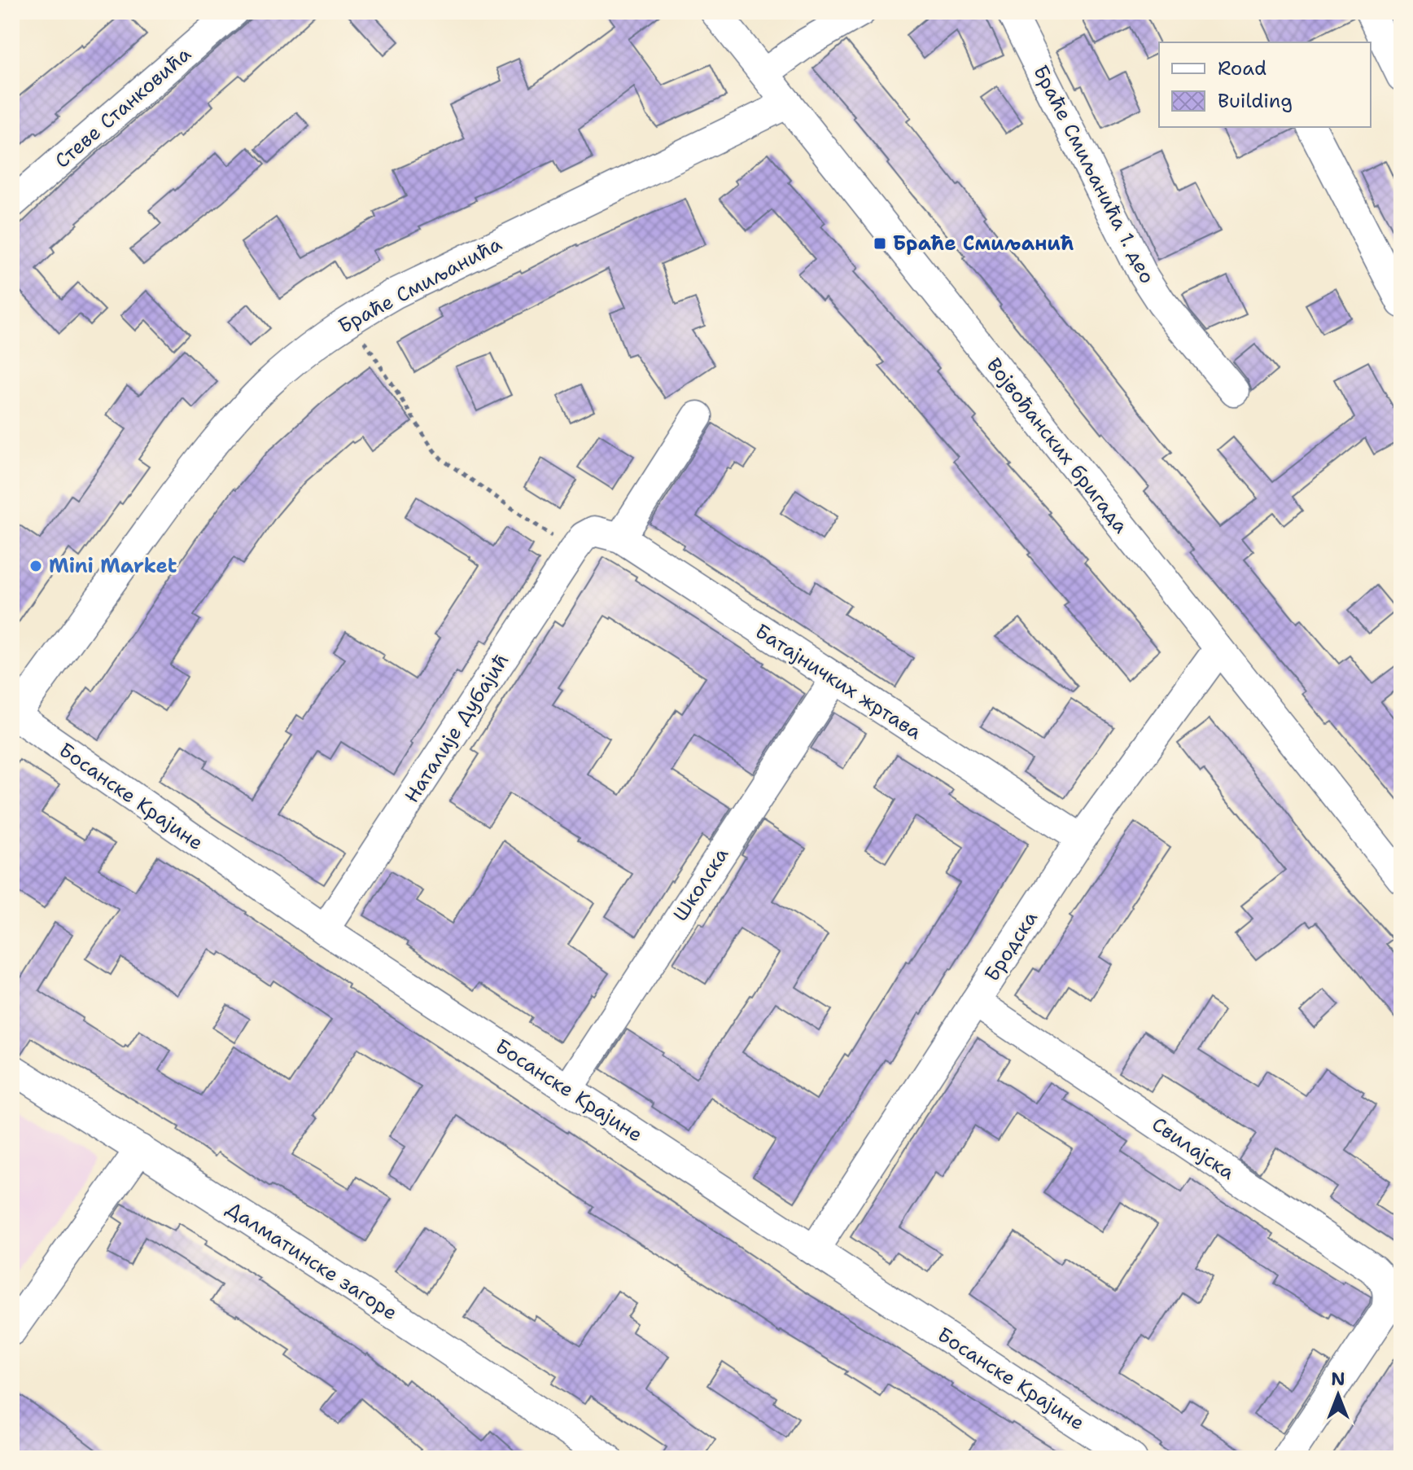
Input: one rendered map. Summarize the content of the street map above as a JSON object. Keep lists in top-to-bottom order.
{
  "streets": {
    "street": [
      "Стеве Станковића",
      "Браће Смиљанића 1. део",
      "Браће Смиљанића",
      "Војвођанских бригада",
      "Батајничких жртава",
      "Наталије Дубајић",
      "Босанске Крајине",
      "Школска",
      "Бродска",
      "Свилајска",
      "Далматинске загоре"
    ]
  },
  "crossings": [
    ["Браће Смиљанића", "Војвођанских бригада"],
    ["Браће Смиљанића", "Босанске Крајине"],
    ["Војвођанских бригада", "Бродска"],
    ["Батајничких жртава", "Наталије Дубајић"],
    ["Батајничких жртава", "Школска"],
    ["Батајничких жртава", "Бродска"],
    ["Наталије Дубајић", "Босанске Крајине"],
    ["Босанске Крајине", "Школска"],
    ["Босанске Крајине", "Бродска"],
    ["Бродска", "Свилајска"]
  ],
  "places": {
    "transit": ["Браће Смиљанић"],
    "other": ["Mini Market"]
  },
  "legend": ["Road", "Building"],
  "north": "top"
}
